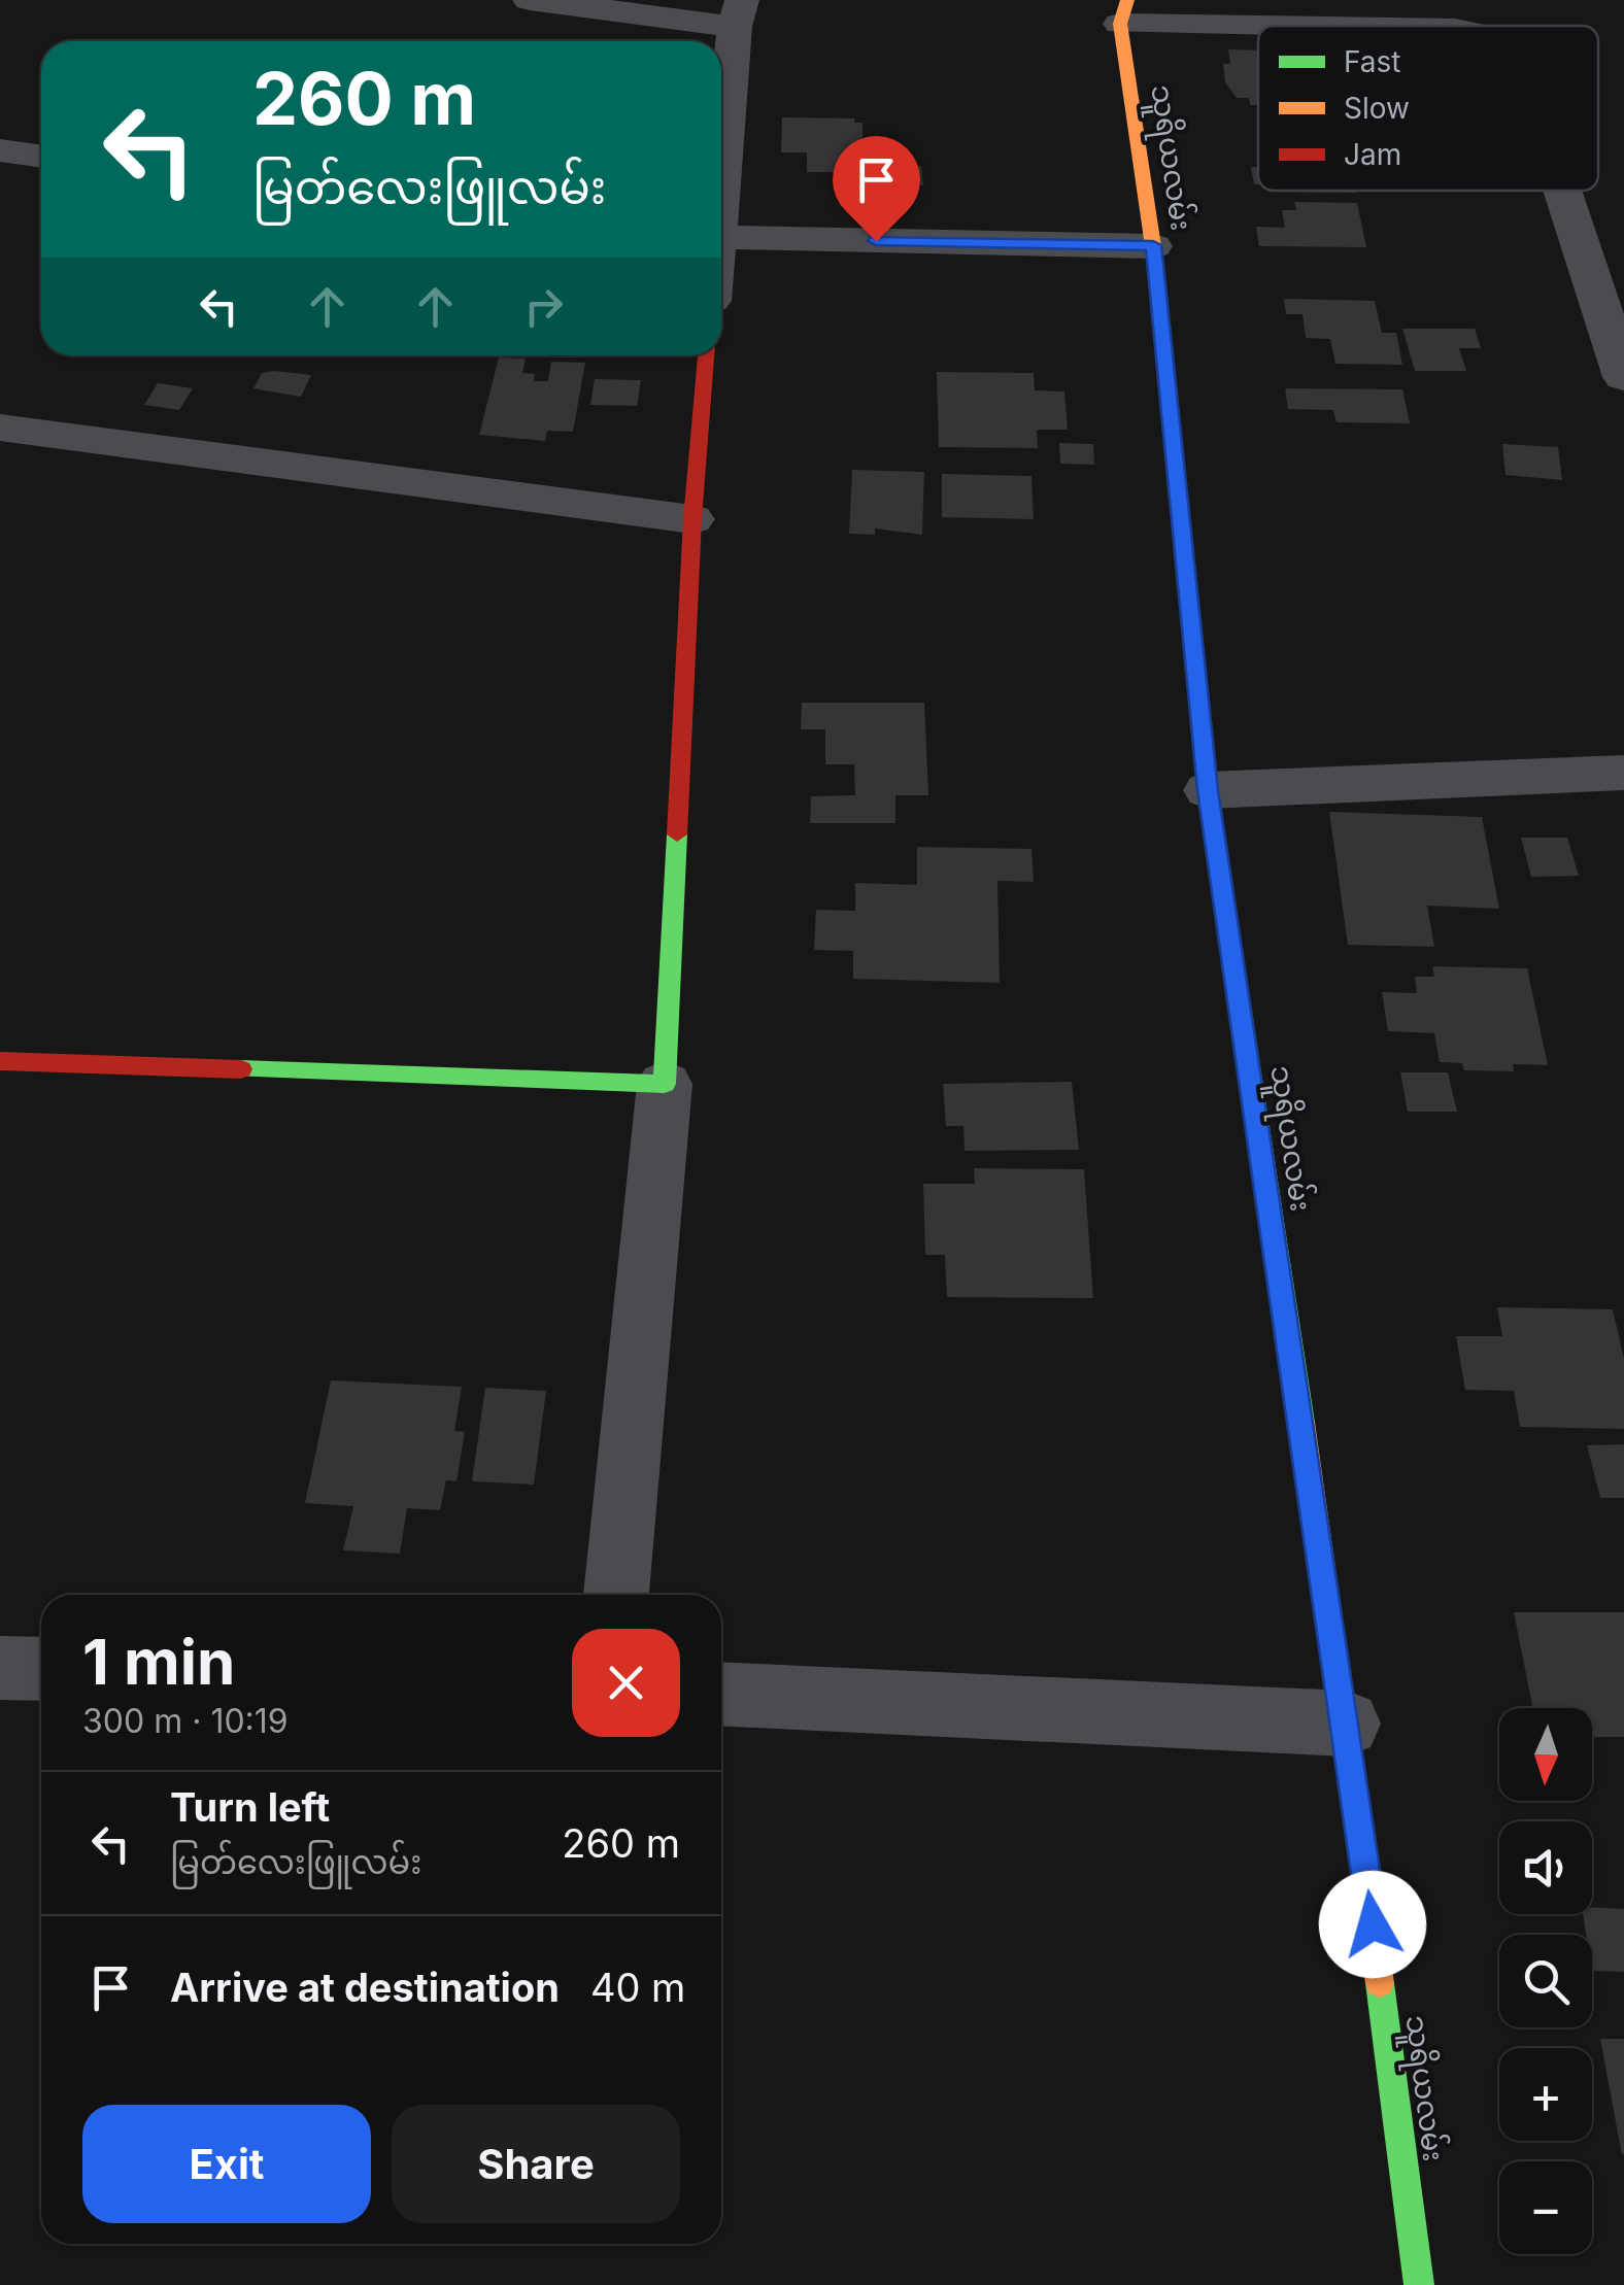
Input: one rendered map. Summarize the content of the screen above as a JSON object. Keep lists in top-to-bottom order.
{
  "streets": {
    "street": ["သူရိယလမ်း"]
  },
  "legend": ["Fast", "Slow", "Jam"],
  "north": "bottom",
  "page": {
    "turn": ["260 m", "မြတ်လေးဖြူလမ်း"],
    "heading": ["1 min", "300 m · 10:19"],
    "map_buttons": ["+", "−"],
    "list": [
      {
        "name": "Turn left",
        "note": "မြတ်လေးဖြူလမ်း",
        "value": "260 m"
      },
      {
        "name": "Arrive at destination",
        "value": "40 m"
      }
    ],
    "buttons": ["Exit", "Share"]
  }
}
